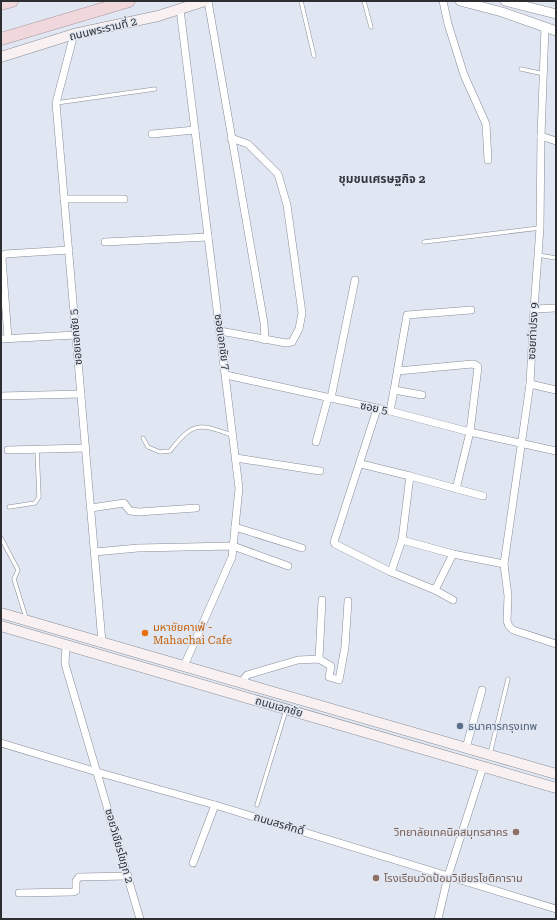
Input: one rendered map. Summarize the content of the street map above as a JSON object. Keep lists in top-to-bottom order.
{
  "streets": {
    "highway": ["ถนนพระรามที่ 2"],
    "main road": ["ถนนเอกชัย"],
    "street": [
      "ซอยท่าปรง 9",
      "ซอยเอกชัย 5",
      "ซอยเอกชัย 7",
      "ซอย 5",
      "ถนนสรศักดิ์",
      "ซอยวิเชียรโชฎก 2"
    ]
  },
  "crossings": [
    ["ถนนพระรามที่ 2", "ซอยเอกชัย 5"],
    ["ถนนพระรามที่ 2", "ซอยเอกชัย 7"],
    ["ซอยท่าปรง 9", "ซอย 5"],
    ["ซอยเอกชัย 5", "ถนนเอกชัย"],
    ["ซอยเอกชัย 7", "ซอย 5"],
    ["ซอยเอกชัย 7", "ถนนเอกชัย"],
    ["ถนนเอกชัย", "ซอยวิเชียรโชฎก 2"],
    ["ถนนสรศักดิ์", "ซอยวิเชียรโชฎก 2"]
  ],
  "districts": ["ชุมชนเศรษฐกิจ 2"],
  "places": [
    "มหาชัยคาเฟ่ - Mahachai Cafe",
    "ธนาคารกรุงเทพ",
    "วิทยาลัยเทคนิคสมุทรสาคร",
    "โรงเรียนวัดป้อมวิเชียรโชติการาม"
  ]
}
